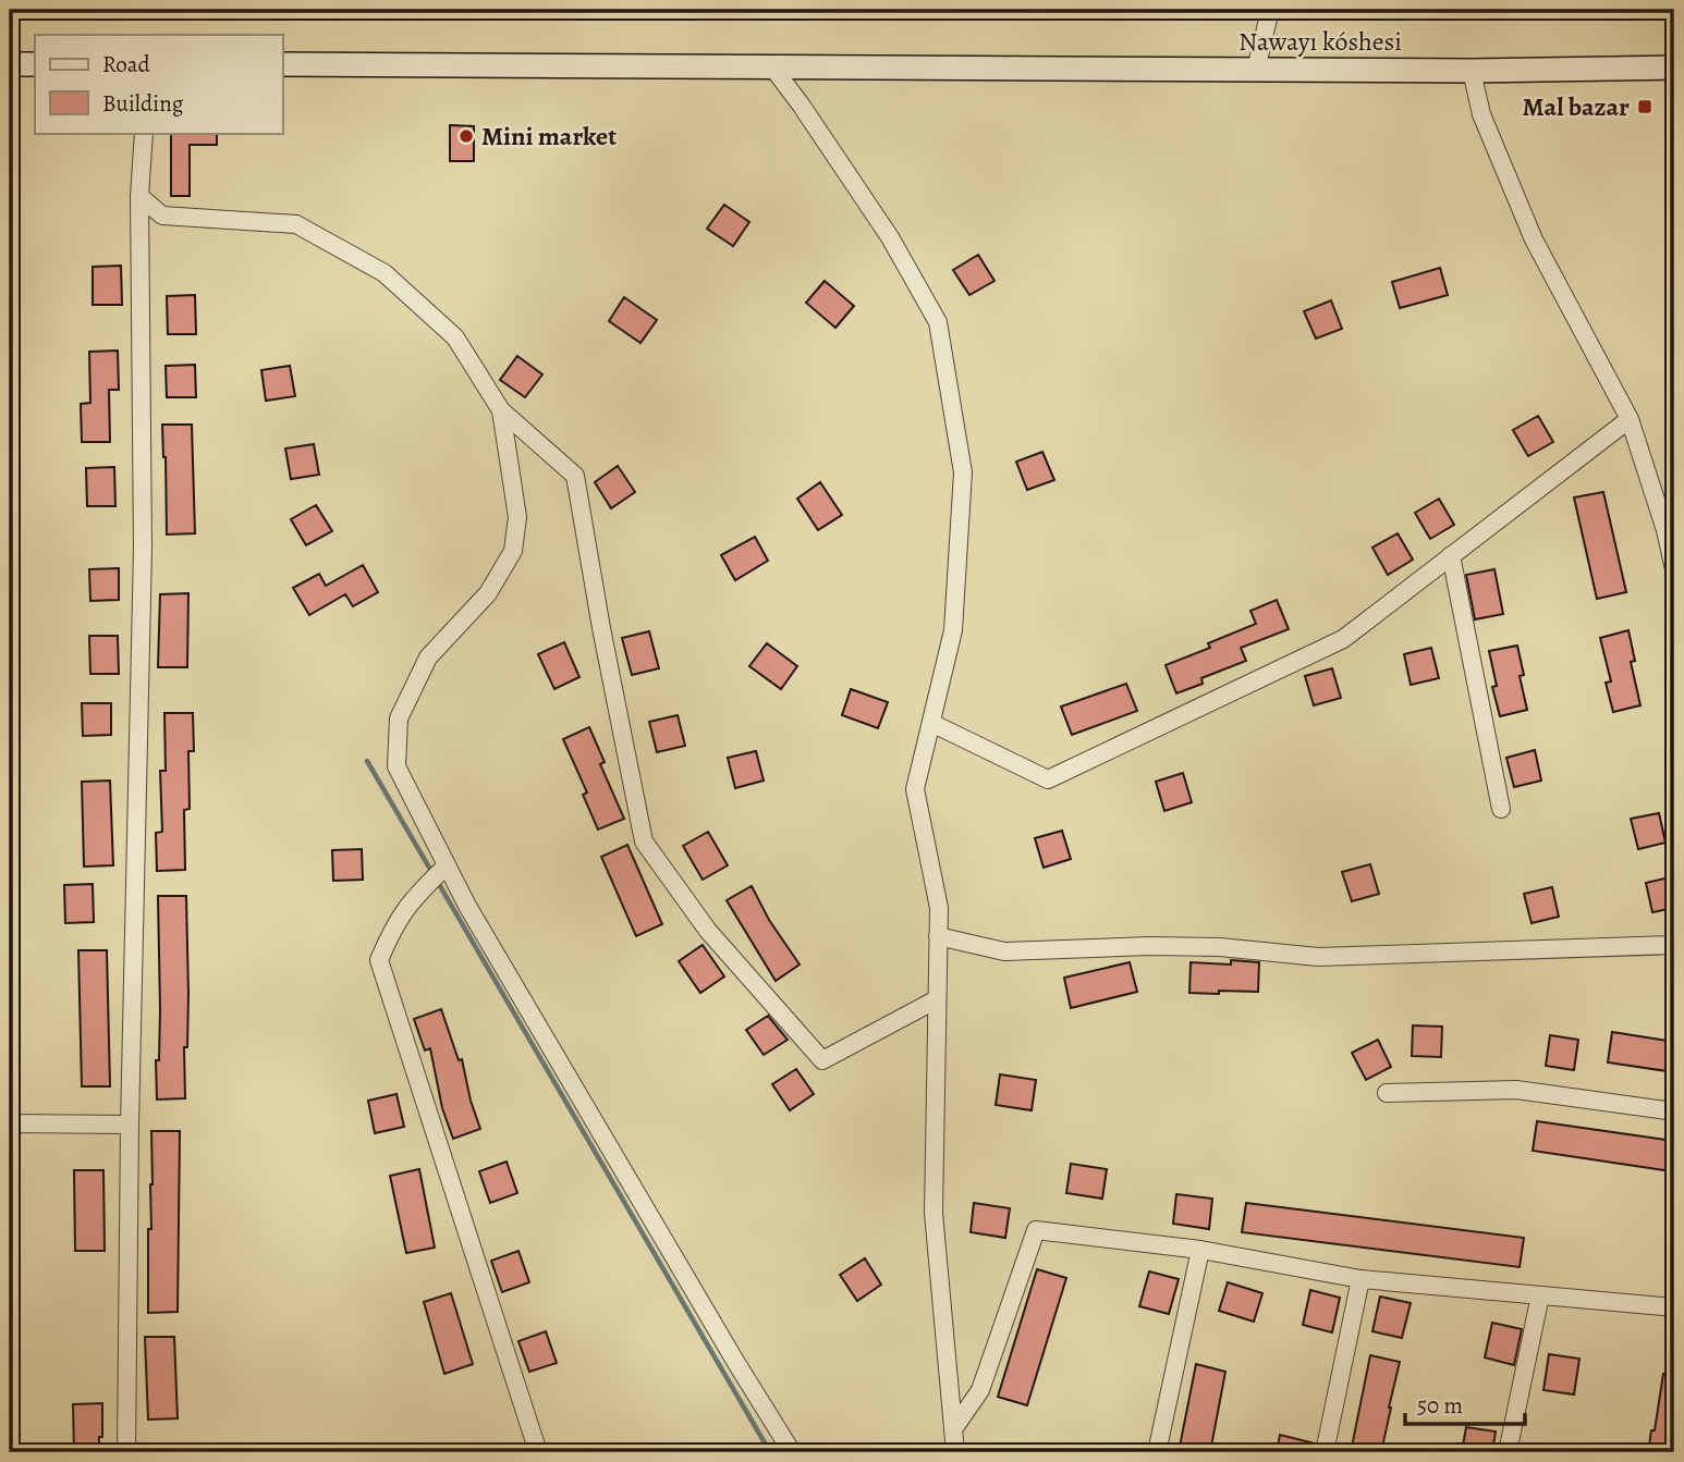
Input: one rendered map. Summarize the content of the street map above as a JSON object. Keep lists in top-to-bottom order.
{
  "streets": {
    "main road": ["Nawayı kóshesi"]
  },
  "places": {
    "transit": ["Mal bazar"],
    "other": ["Mini market"]
  },
  "legend": ["Road", "Building"],
  "scale_bar": "50 m"
}
